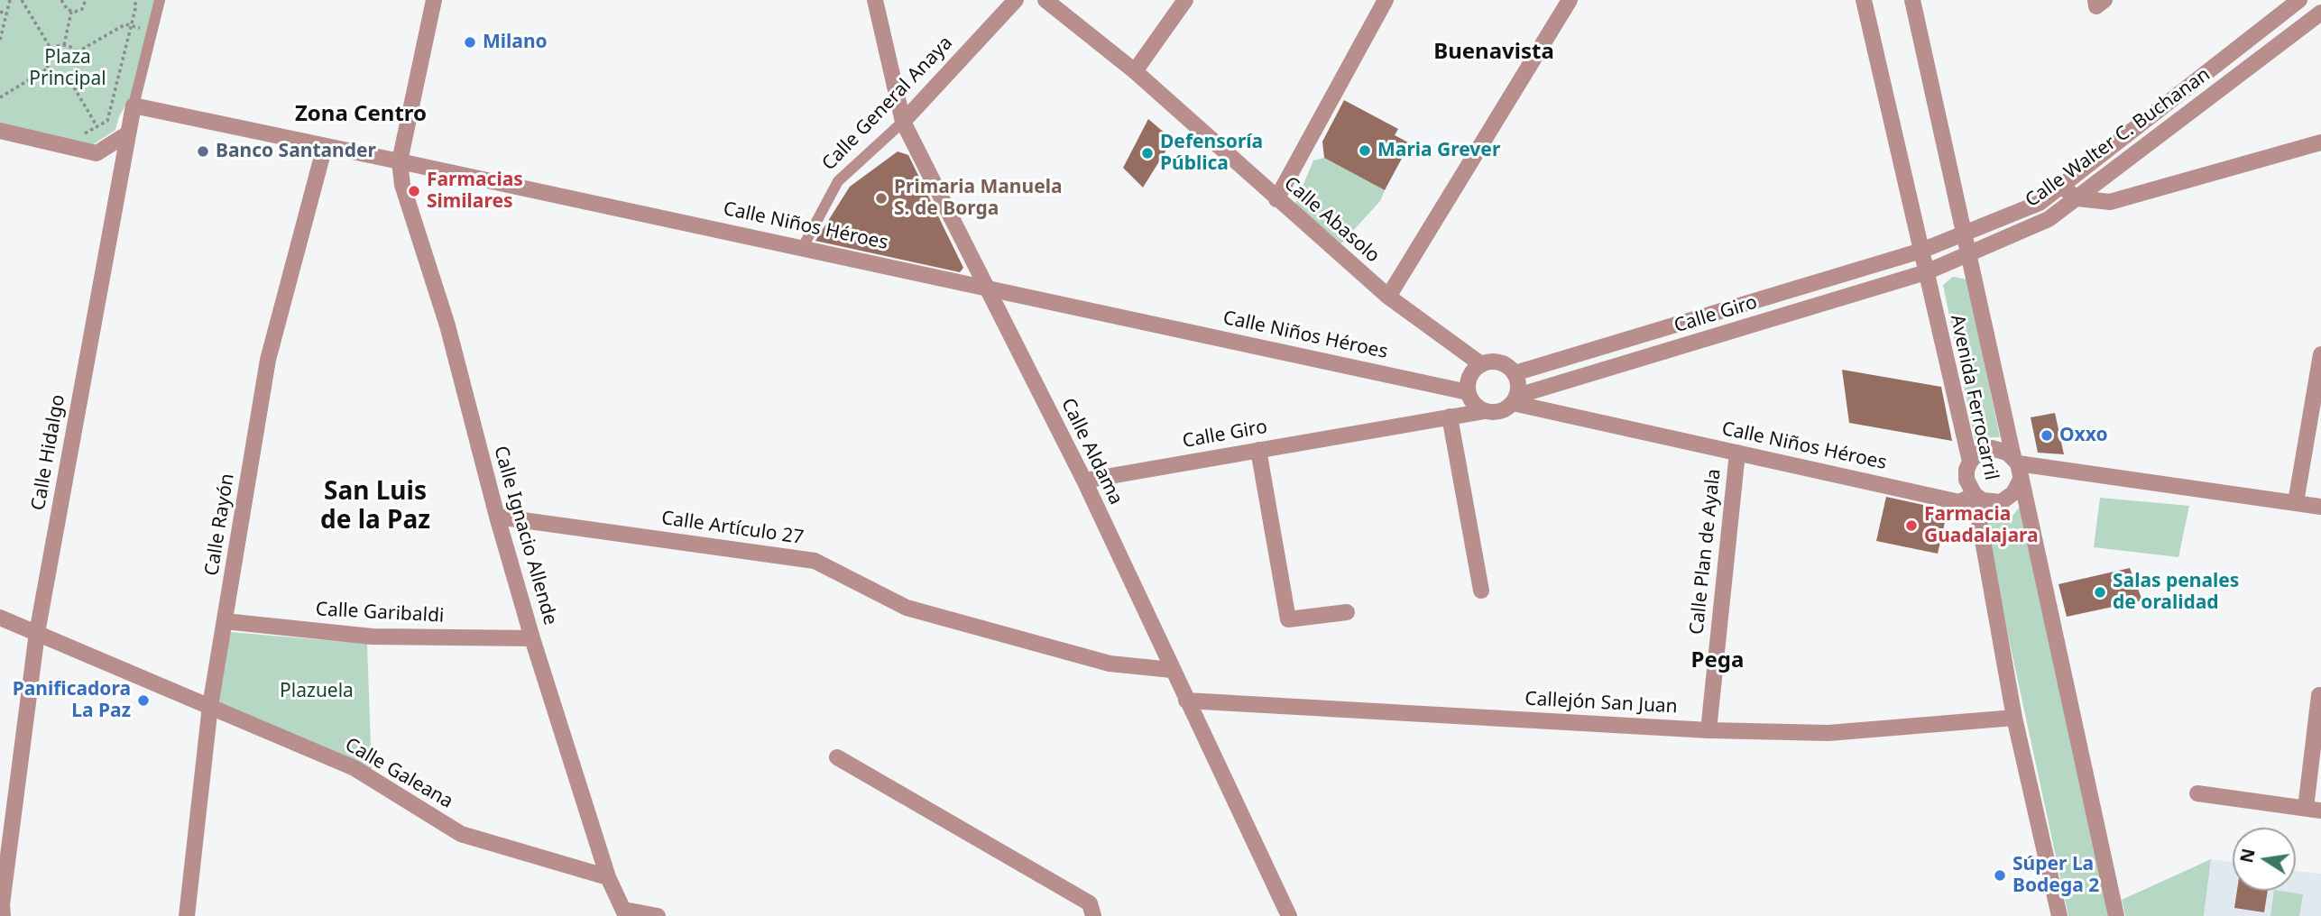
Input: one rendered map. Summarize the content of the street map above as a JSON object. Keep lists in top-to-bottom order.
{
  "streets": {
    "street": [
      "Calle General Anaya",
      "Calle Walter C. Buchanan",
      "Calle Abasolo",
      "Calle Niños Héroes",
      "Calle Giro",
      "Avenida Ferrocarril",
      "Calle Aldama",
      "Calle Hidalgo",
      "Calle Rayón",
      "Calle Artículo 27",
      "Calle Ignacio Allende",
      "Calle Plan de Ayala",
      "Calle Garibaldi",
      "Callejón San Juan",
      "Calle Galeana"
    ]
  },
  "crossings": [
    ["Calle General Anaya", "Calle Niños Héroes"],
    ["Calle General Anaya", "Calle Aldama"],
    ["Calle Walter C. Buchanan", "Calle Giro"],
    ["Calle Walter C. Buchanan", "Avenida Ferrocarril"],
    ["Calle Abasolo", "Calle Niños Héroes"],
    ["Calle Abasolo", "Calle Giro"],
    ["Calle Niños Héroes", "Calle Giro"],
    ["Calle Niños Héroes", "Avenida Ferrocarril"],
    ["Calle Niños Héroes", "Calle Aldama"],
    ["Calle Niños Héroes", "Calle Hidalgo"],
    ["Calle Niños Héroes", "Calle Rayón"],
    ["Calle Niños Héroes", "Calle Ignacio Allende"],
    ["Calle Niños Héroes", "Calle Plan de Ayala"],
    ["Calle Giro", "Avenida Ferrocarril"],
    ["Calle Giro", "Calle Aldama"],
    ["Avenida Ferrocarril", "Callejón San Juan"],
    ["Calle Aldama", "Calle Artículo 27"],
    ["Calle Aldama", "Callejón San Juan"],
    ["Calle Hidalgo", "Calle Galeana"],
    ["Calle Rayón", "Calle Garibaldi"],
    ["Calle Rayón", "Calle Galeana"],
    ["Calle Artículo 27", "Calle Ignacio Allende"],
    ["Calle Ignacio Allende", "Calle Garibaldi"],
    ["Calle Ignacio Allende", "Calle Galeana"],
    ["Calle Plan de Ayala", "Callejón San Juan"]
  ],
  "districts": [
    "Buenavista",
    "Zona Centro",
    "San Luis de la Paz",
    "Pega"
  ],
  "parks": ["Plaza Principal", "Plazuela"],
  "places": [
    "Milano",
    "Maria Grever",
    "Banco Santander",
    "Defensoría Pública",
    "Farmacias Similares",
    "Primaria Manuela S. de Borga",
    "Oxxo",
    "Farmacia Guadalajara",
    "Salas penales de oralidad",
    "Panificadora La Paz",
    "Súper La Bodega 2"
  ],
  "north": "left"
}
